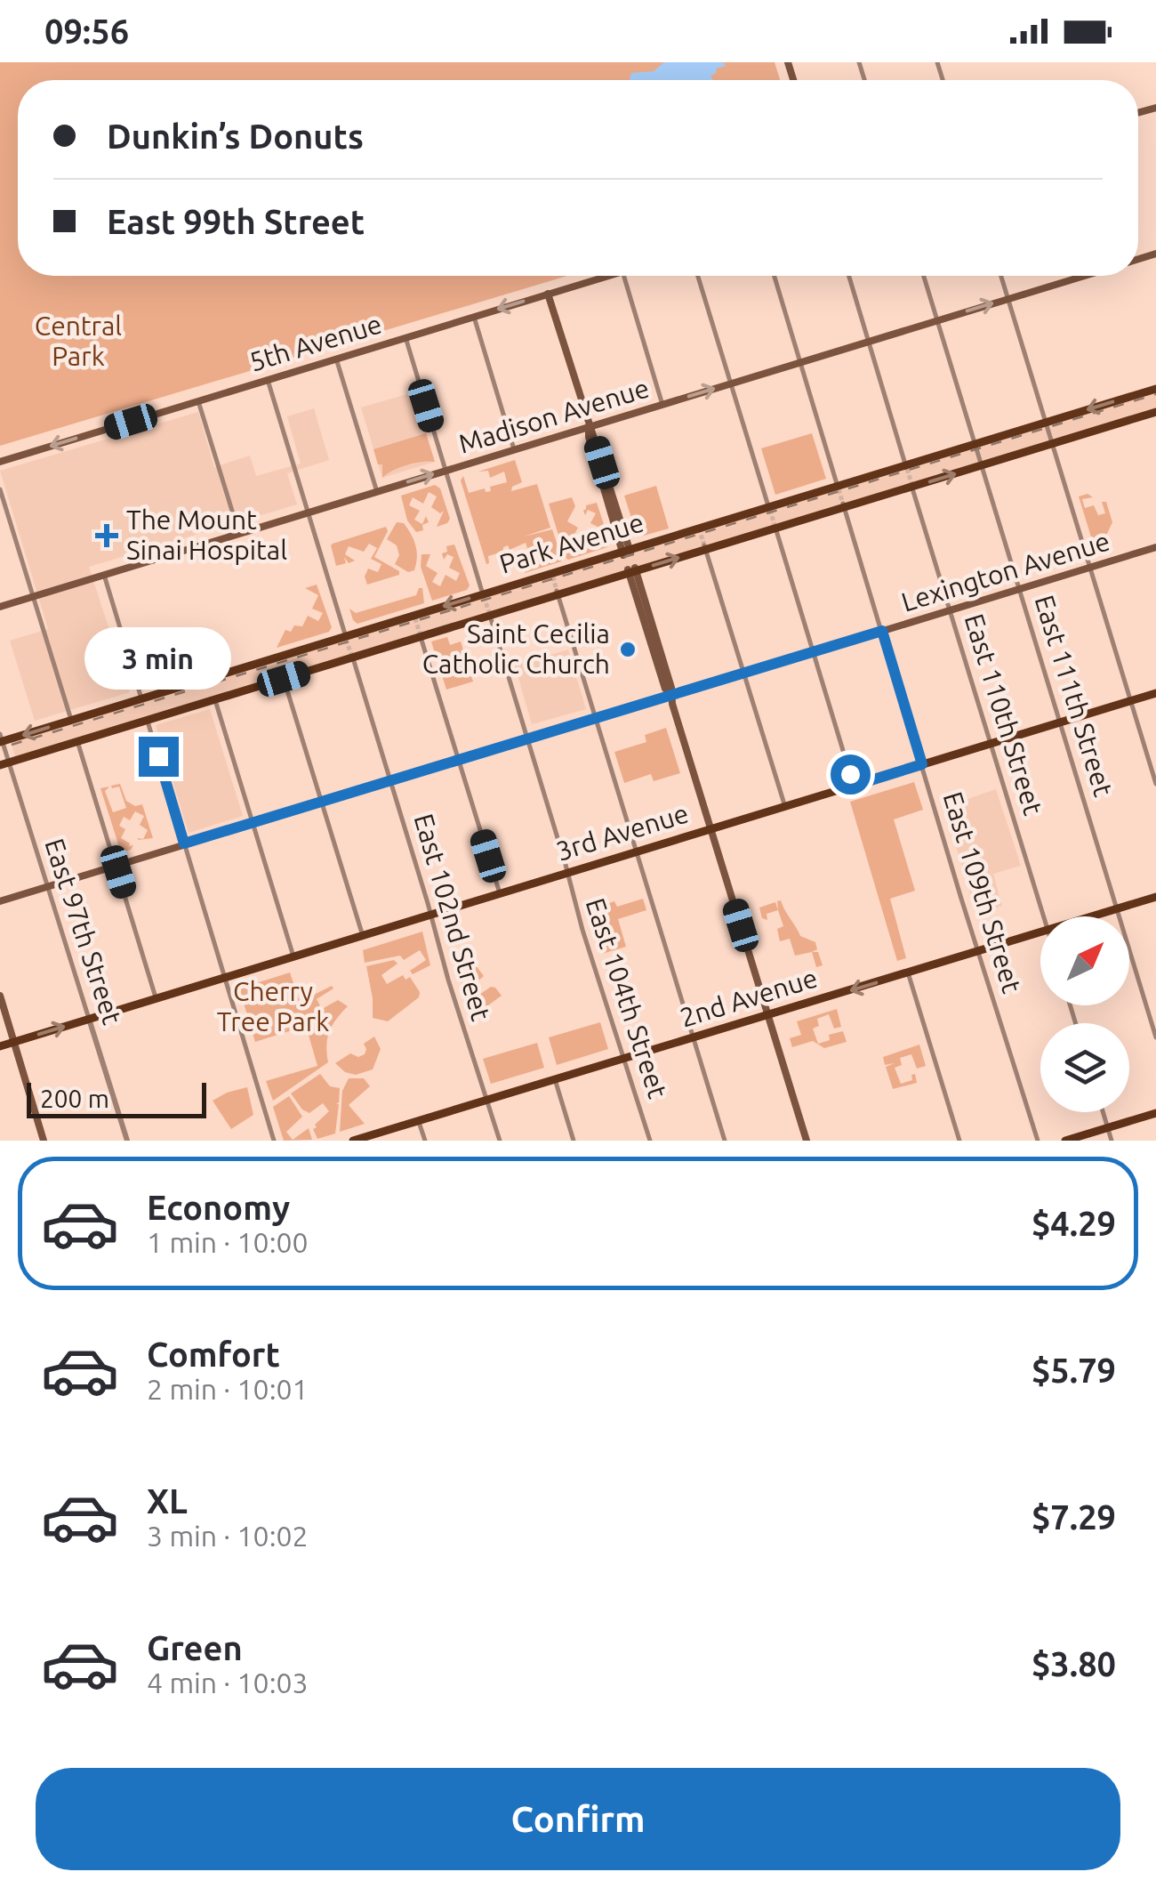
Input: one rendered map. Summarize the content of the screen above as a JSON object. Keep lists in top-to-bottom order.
{
  "streets": {
    "main road": [
      "5th Avenue",
      "Madison Avenue",
      "Park Avenue",
      "Lexington Avenue",
      "3rd Avenue",
      "2nd Avenue"
    ],
    "street": [
      "East 111th Street",
      "East 110th Street",
      "East 109th Street",
      "East 102nd Street",
      "East 97th Street",
      "East 104th Street"
    ]
  },
  "crossings": [
    ["Madison Avenue", "East 111th Street"],
    ["Park Avenue", "East 111th Street"],
    ["Park Avenue", "East 110th Street"],
    ["Park Avenue", "East 109th Street"],
    ["Park Avenue", "East 102nd Street"],
    ["Park Avenue", "East 97th Street"],
    ["Park Avenue", "East 104th Street"],
    ["Lexington Avenue", "East 111th Street"],
    ["Lexington Avenue", "East 110th Street"],
    ["Lexington Avenue", "East 109th Street"],
    ["Lexington Avenue", "East 102nd Street"],
    ["Lexington Avenue", "East 97th Street"],
    ["Lexington Avenue", "East 104th Street"],
    ["East 111th Street", "3rd Avenue"],
    ["East 111th Street", "2nd Avenue"],
    ["East 110th Street", "3rd Avenue"],
    ["3rd Avenue", "East 109th Street"],
    ["3rd Avenue", "East 102nd Street"],
    ["3rd Avenue", "East 97th Street"],
    ["3rd Avenue", "East 104th Street"],
    ["East 109th Street", "2nd Avenue"],
    ["East 102nd Street", "2nd Avenue"],
    ["East 104th Street", "2nd Avenue"]
  ],
  "one_way": ["5th Avenue"],
  "parks": ["Central Park", "Cherry Tree Park"],
  "places": {
    "health": ["The Mount Sinai Hospital"],
    "other": ["Saint Cecilia Catholic Church"]
  },
  "scale_bar": "200 m",
  "north": "top right",
  "page": {
    "status": "09:56",
    "banner": ["Dunkin’s Donuts", "East 99th Street"],
    "bubble": "3 min",
    "scale": "200 m",
    "list": [
      {
        "name": "Economy",
        "note": "1 min · 10:00",
        "value": "$4.29"
      },
      {
        "name": "Comfort",
        "note": "2 min · 10:01",
        "value": "$5.79"
      },
      {
        "name": "XL",
        "note": "3 min · 10:02",
        "value": "$7.29"
      },
      {
        "name": "Green",
        "note": "4 min · 10:03",
        "value": "$3.80"
      }
    ],
    "buttons": "Confirm"
  }
}
